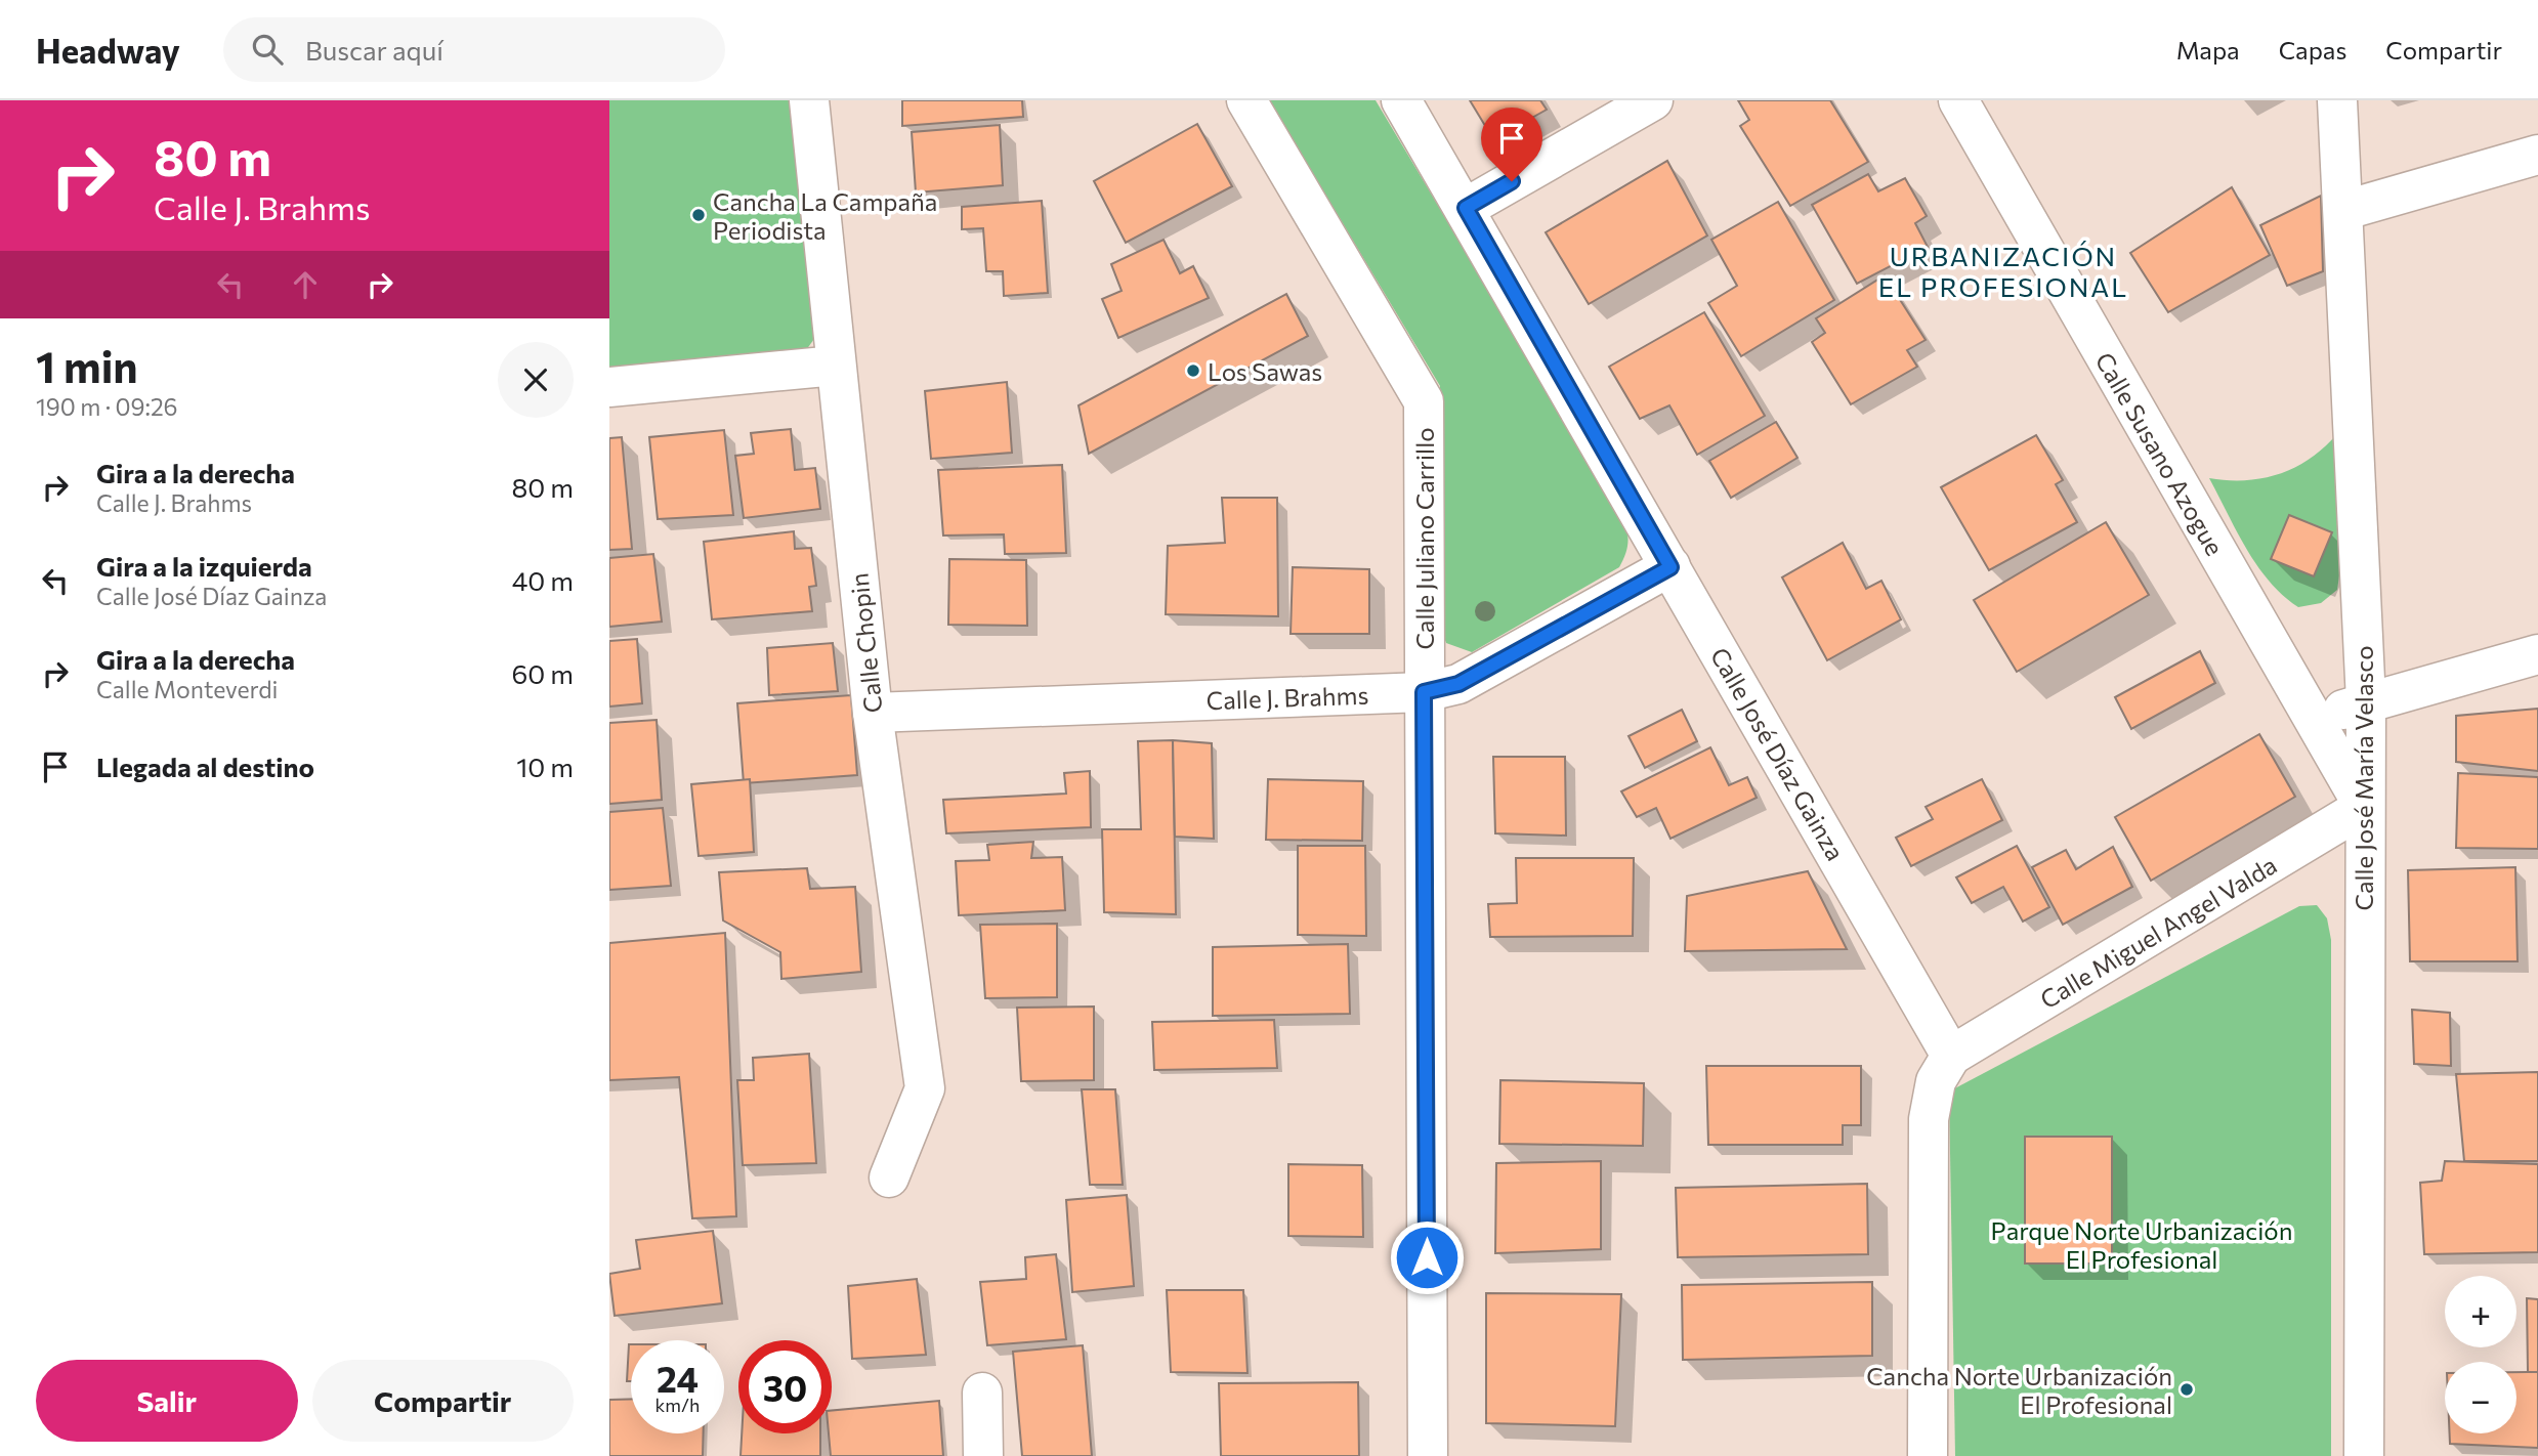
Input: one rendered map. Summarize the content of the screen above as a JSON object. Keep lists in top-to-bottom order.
{
  "streets": {
    "street": [
      "Calle Susano Azogue",
      "Calle Juliano Carrillo",
      "Calle Chopin",
      "Calle J. Brahms",
      "Calle José Díaz Gainza",
      "Calle José María Velasco",
      "Calle Miguel Angel Valda"
    ]
  },
  "crossings": [
    ["Calle Susano Azogue", "Calle José María Velasco"],
    ["Calle Susano Azogue", "Calle Miguel Angel Valda"],
    ["Calle Juliano Carrillo", "Calle J. Brahms"],
    ["Calle Chopin", "Calle J. Brahms"],
    ["Calle J. Brahms", "Calle José Díaz Gainza"],
    ["Calle José Díaz Gainza", "Calle Miguel Angel Valda"],
    ["Calle José María Velasco", "Calle Miguel Angel Valda"]
  ],
  "districts": ["URBANIZACIÓN EL PROFESIONAL"],
  "parks": ["Parque Norte Urbanización El Profesional"],
  "places": ["Cancha La Campaña Periodista", "Los Sawas", "Cancha Norte Urbanización El Profesional"],
  "page": {
    "header": "Headway",
    "search": "Buscar aquí",
    "nav": ["Mapa", "Capas", "Compartir"],
    "turn": ["80 m", "Calle J. Brahms"],
    "heading": ["1 min", "190 m · 09:26"],
    "list": [
      {
        "name": "Gira a la derecha",
        "note": "Calle J. Brahms",
        "value": "80 m"
      },
      {
        "name": "Gira a la izquierda",
        "note": "Calle José Díaz Gainza",
        "value": "40 m"
      },
      {
        "name": "Gira a la derecha",
        "note": "Calle Monteverdi",
        "value": "60 m"
      },
      {
        "name": "Llegada al destino",
        "value": "10 m"
      }
    ],
    "map_buttons": ["+", "−"],
    "speed": "24 km/h",
    "limit": "30",
    "buttons": ["Salir", "Compartir"]
  }
}
